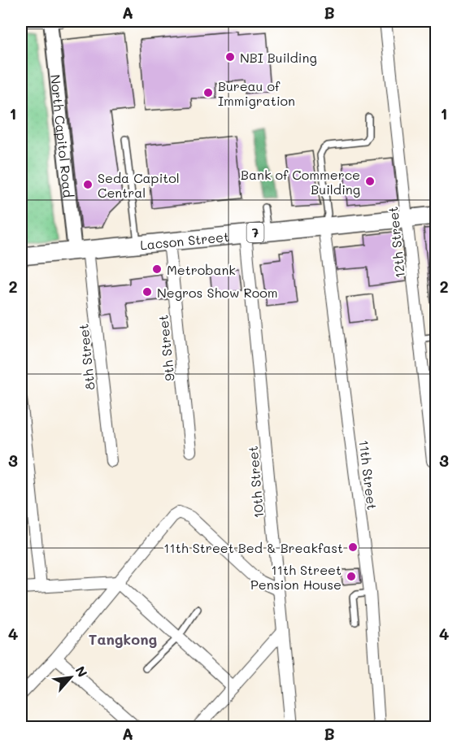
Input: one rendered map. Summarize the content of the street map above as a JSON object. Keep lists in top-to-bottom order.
{
  "streets": {
    "main road": ["7", "Lacson Street"],
    "street": [
      "North Capitol Road",
      "12th Street",
      "9th Street",
      "8th Street",
      "11th Street",
      "10th Street"
    ]
  },
  "crossings": [
    ["North Capitol Road", "Lacson Street"],
    ["North Capitol Road", "8th Street"],
    ["Lacson Street", "12th Street"],
    ["Lacson Street", "9th Street"],
    ["Lacson Street", "8th Street"],
    ["Lacson Street", "11th Street"],
    ["Lacson Street", "10th Street"]
  ],
  "districts": ["Tangkong"],
  "places": [
    "NBI Building",
    "Bureau of Immigration",
    "Bank of Commerce Building",
    "Seda Capitol Central",
    "Metrobank",
    "Negros Show Room",
    "11th Street Bed & Breakfast",
    "11th Street Pension House"
  ],
  "north": "top right",
  "grid": {
    "columns": ["A", "B"],
    "rows": [
      "1",
      "2",
      "3",
      "4"
    ]
  }
}
